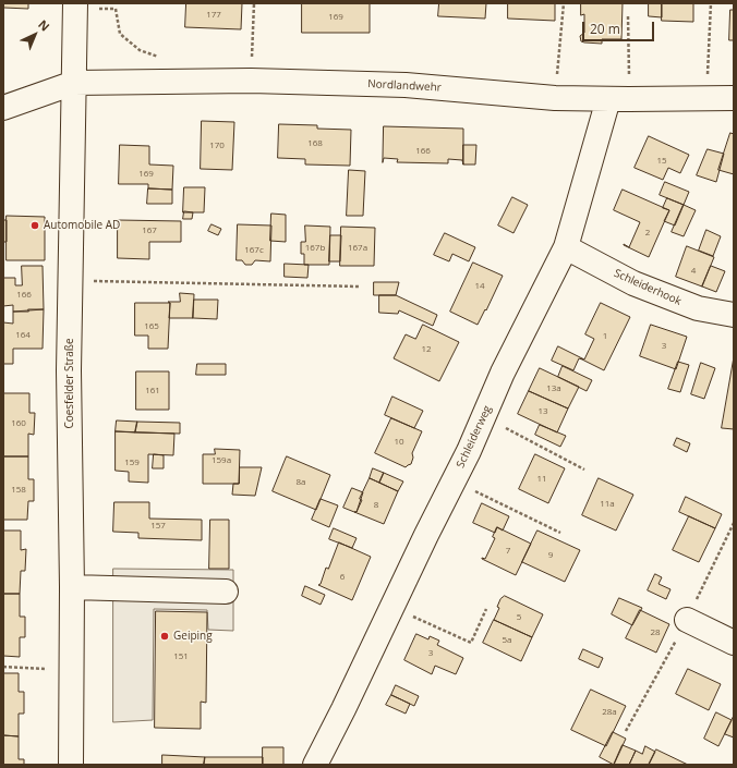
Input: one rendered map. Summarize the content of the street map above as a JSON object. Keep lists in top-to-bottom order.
{
  "streets": {
    "street": [
      "Nordlandwehr",
      "Schleiderhook",
      "Coesfelder Straße",
      "Schleiderweg"
    ]
  },
  "crossings": [
    ["Nordlandwehr", "Coesfelder Straße"],
    ["Nordlandwehr", "Schleiderweg"],
    ["Schleiderhook", "Schleiderweg"]
  ],
  "places": ["Automobile AD", "Geiping"],
  "house_numbers": [
    "177",
    "169",
    "168",
    "170",
    "166",
    "15",
    "169",
    "167",
    "2",
    "167b",
    "167a",
    "167c",
    "4",
    "14",
    "166",
    "165",
    "164",
    "1",
    "3",
    "12",
    "13a",
    "161",
    "13",
    "160",
    "10",
    "159a",
    "159",
    "11",
    "8a",
    "158",
    "11a",
    "8",
    "157",
    "7",
    "9",
    "6",
    "5",
    "28",
    "5a",
    "3",
    "151",
    "28a"
  ],
  "scale_bar": "20 m",
  "north": "top right"
}
